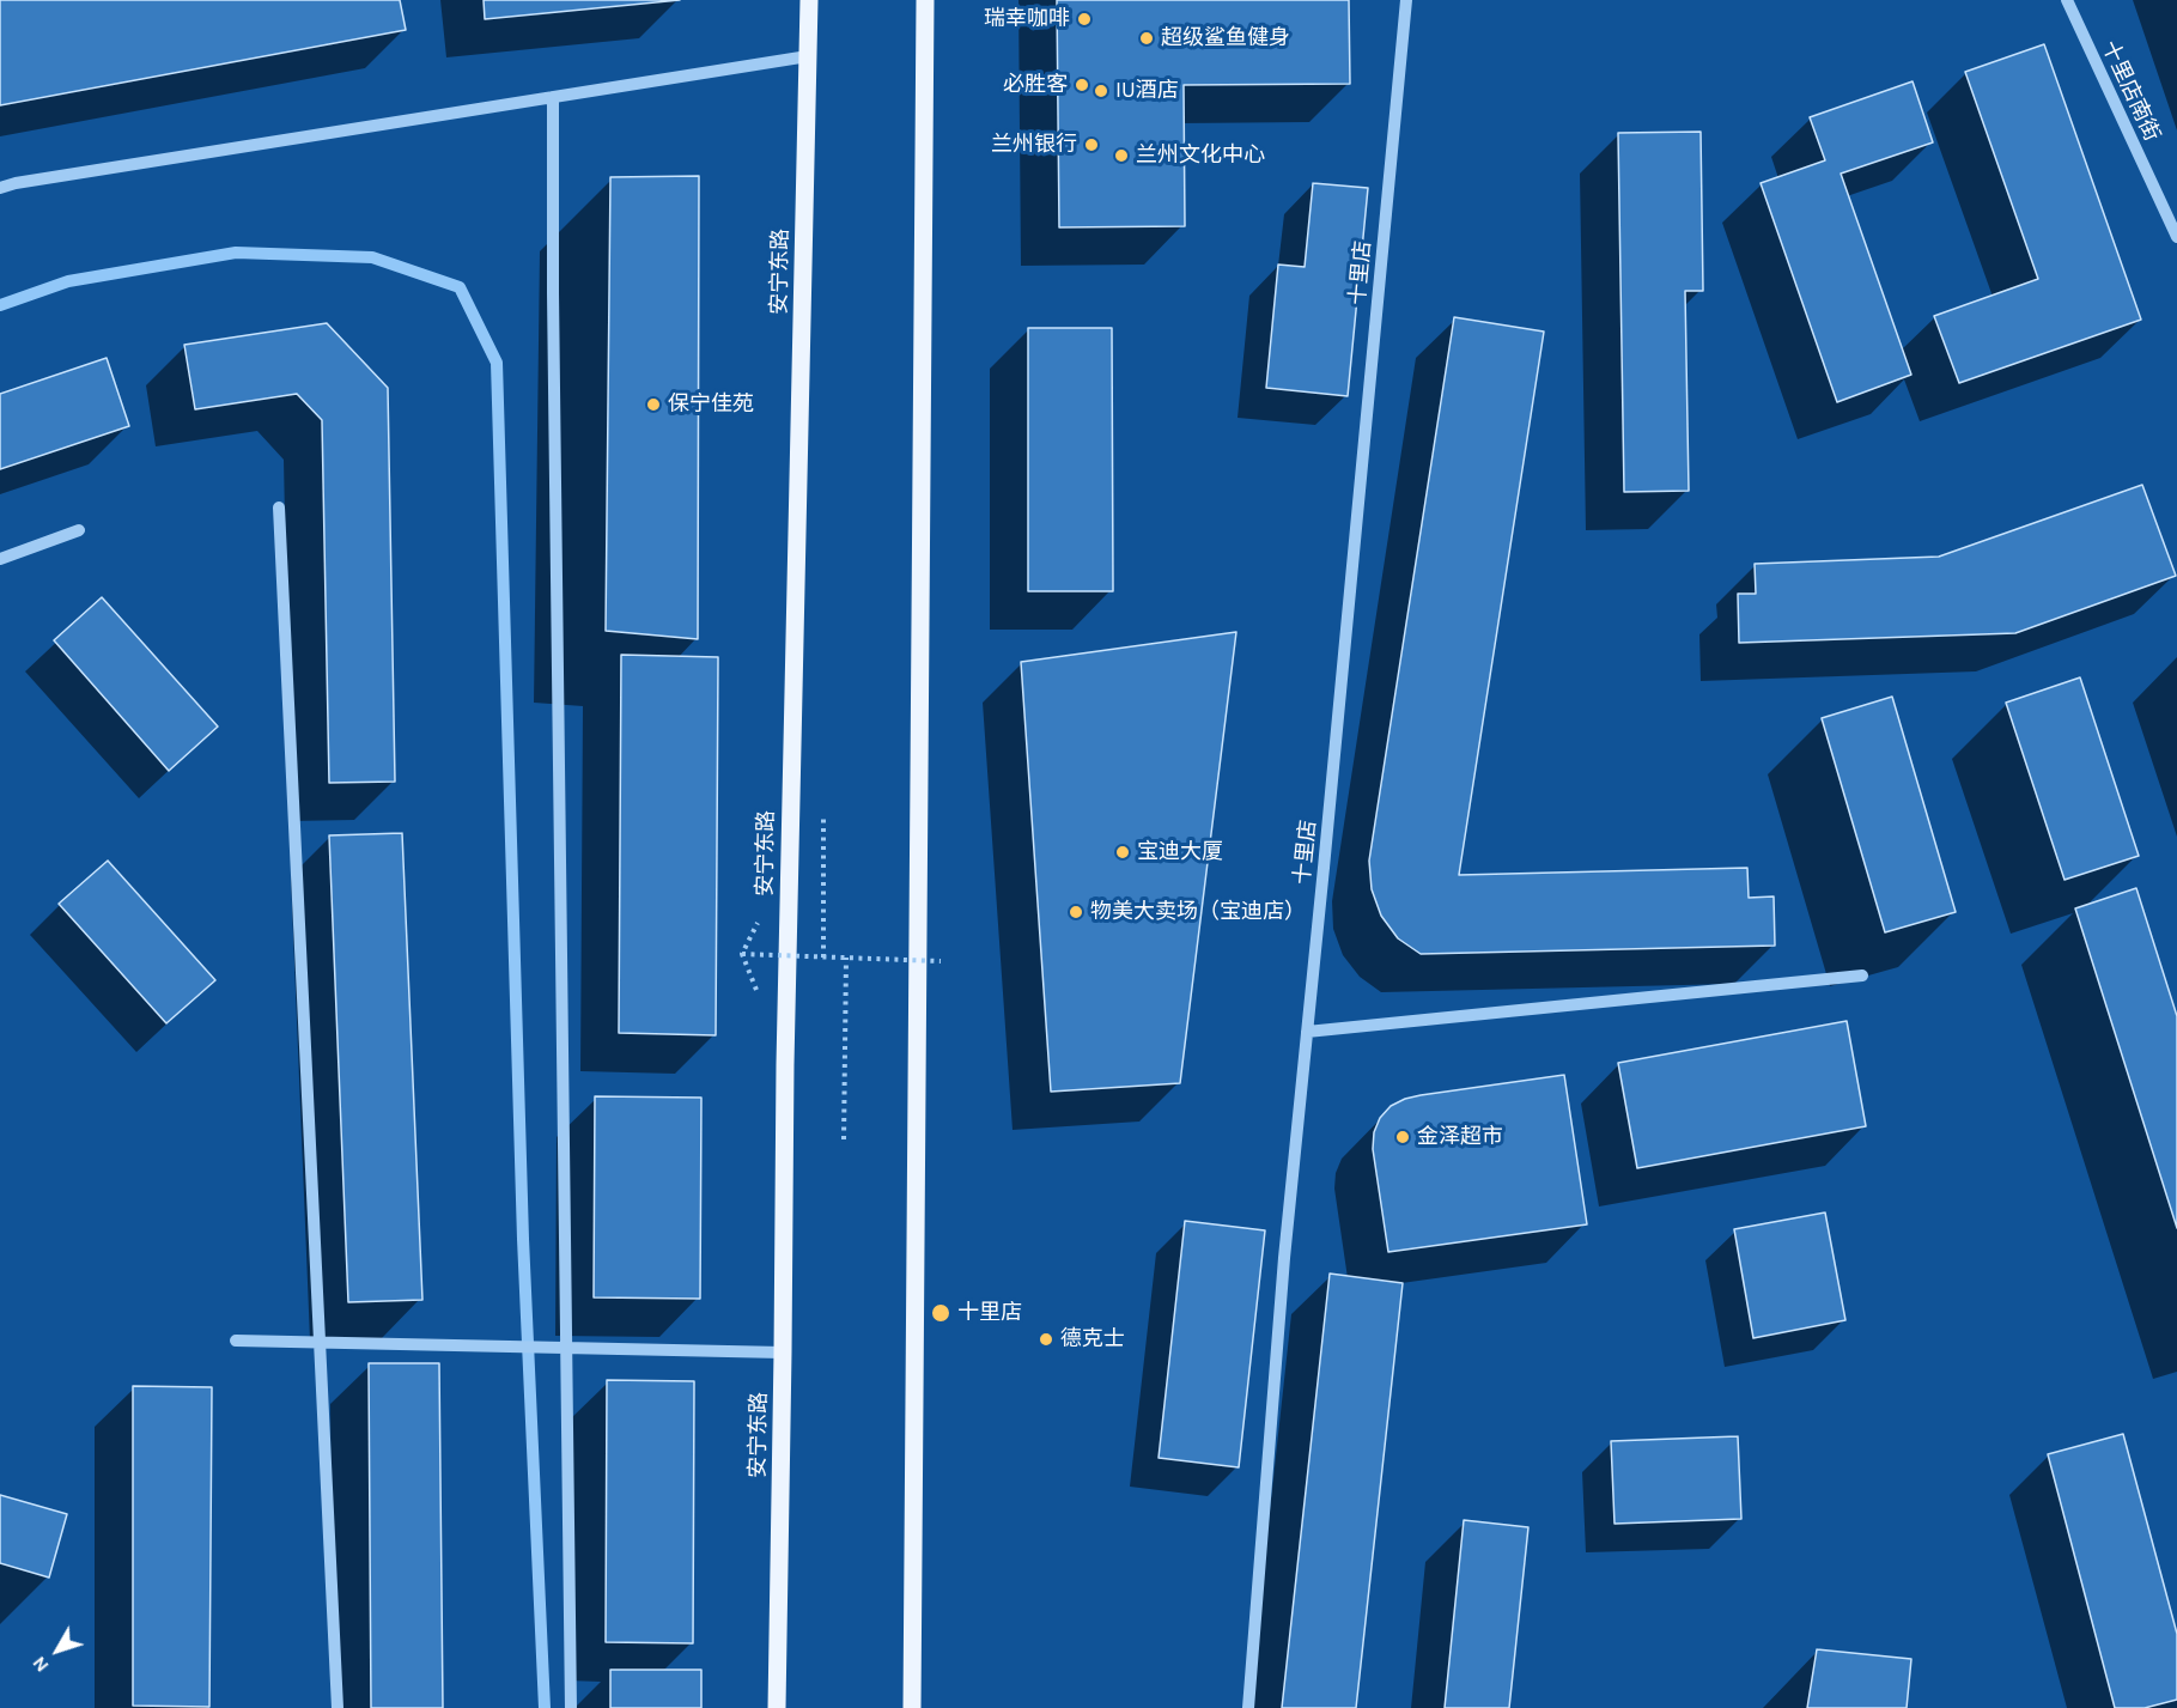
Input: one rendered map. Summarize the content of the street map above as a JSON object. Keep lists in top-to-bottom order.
{
  "streets": {
    "main road": ["安宁东路"],
    "street": ["十里店南街", "十里店"]
  },
  "places": [
    "瑞幸咖啡",
    "超级鲨鱼健身",
    "必胜客",
    "IU酒店",
    "兰州银行",
    "兰州文化中心",
    "保宁佳苑",
    "宝迪大厦",
    "物美大卖场（宝迪店）",
    "金泽超市",
    "十里店",
    "德克士"
  ],
  "north": "bottom left"
}
